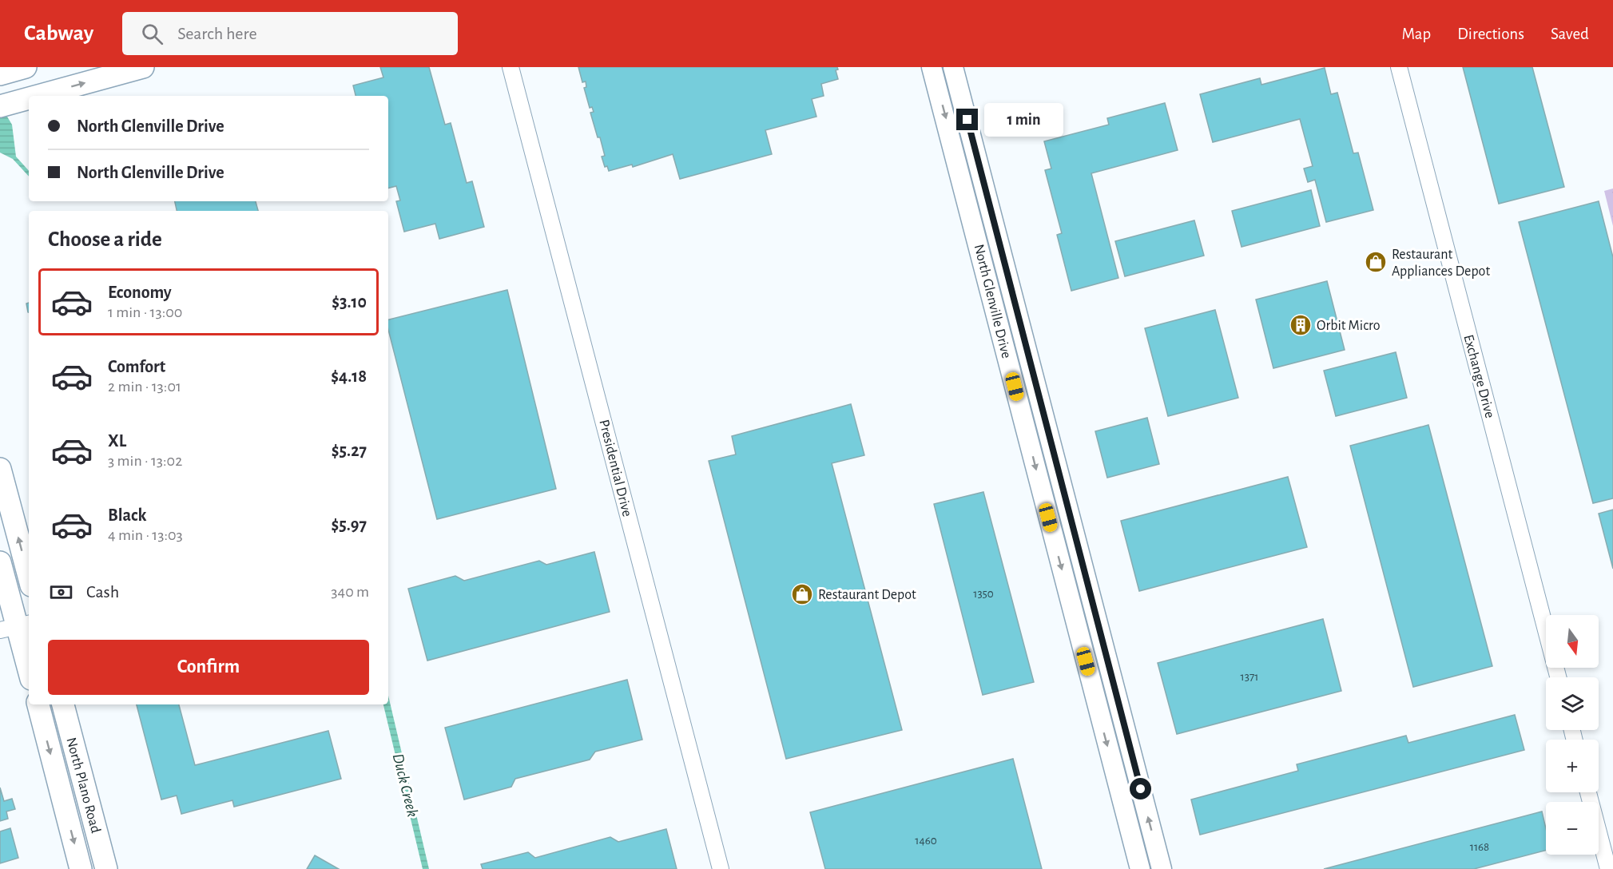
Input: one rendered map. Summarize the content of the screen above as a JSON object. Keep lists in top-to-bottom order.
{
  "streets": {
    "main road": ["North Plano Road"],
    "street": ["North Glenville Drive", "Exchange Drive", "Presidential Drive"]
  },
  "water": ["Duck Creek"],
  "places": {
    "shop": ["Restaurant Appliances Depot", "Restaurant Depot"],
    "building": ["Orbit Micro"]
  },
  "house_numbers": [
    "1350",
    "1371",
    "1460",
    "1168"
  ],
  "north": "bottom",
  "page": {
    "header": "Cabway",
    "search": "Search here",
    "nav": ["Map", "Directions", "Saved"],
    "banner": ["North Glenville Drive", "North Glenville Drive"],
    "bubble": "1 min",
    "heading": "Choose a ride",
    "list": [
      {
        "name": "Economy",
        "note": "1 min · 13:00",
        "value": "$3.10"
      },
      {
        "name": "Comfort",
        "note": "2 min · 13:01",
        "value": "$4.18"
      },
      {
        "name": "XL",
        "note": "3 min · 13:02",
        "value": "$5.27"
      },
      {
        "name": "Black",
        "note": "4 min · 13:03",
        "value": "$5.97"
      }
    ],
    "pay": ["Cash", "340 m"],
    "map_buttons": ["+", "−"],
    "buttons": "Confirm"
  }
}
